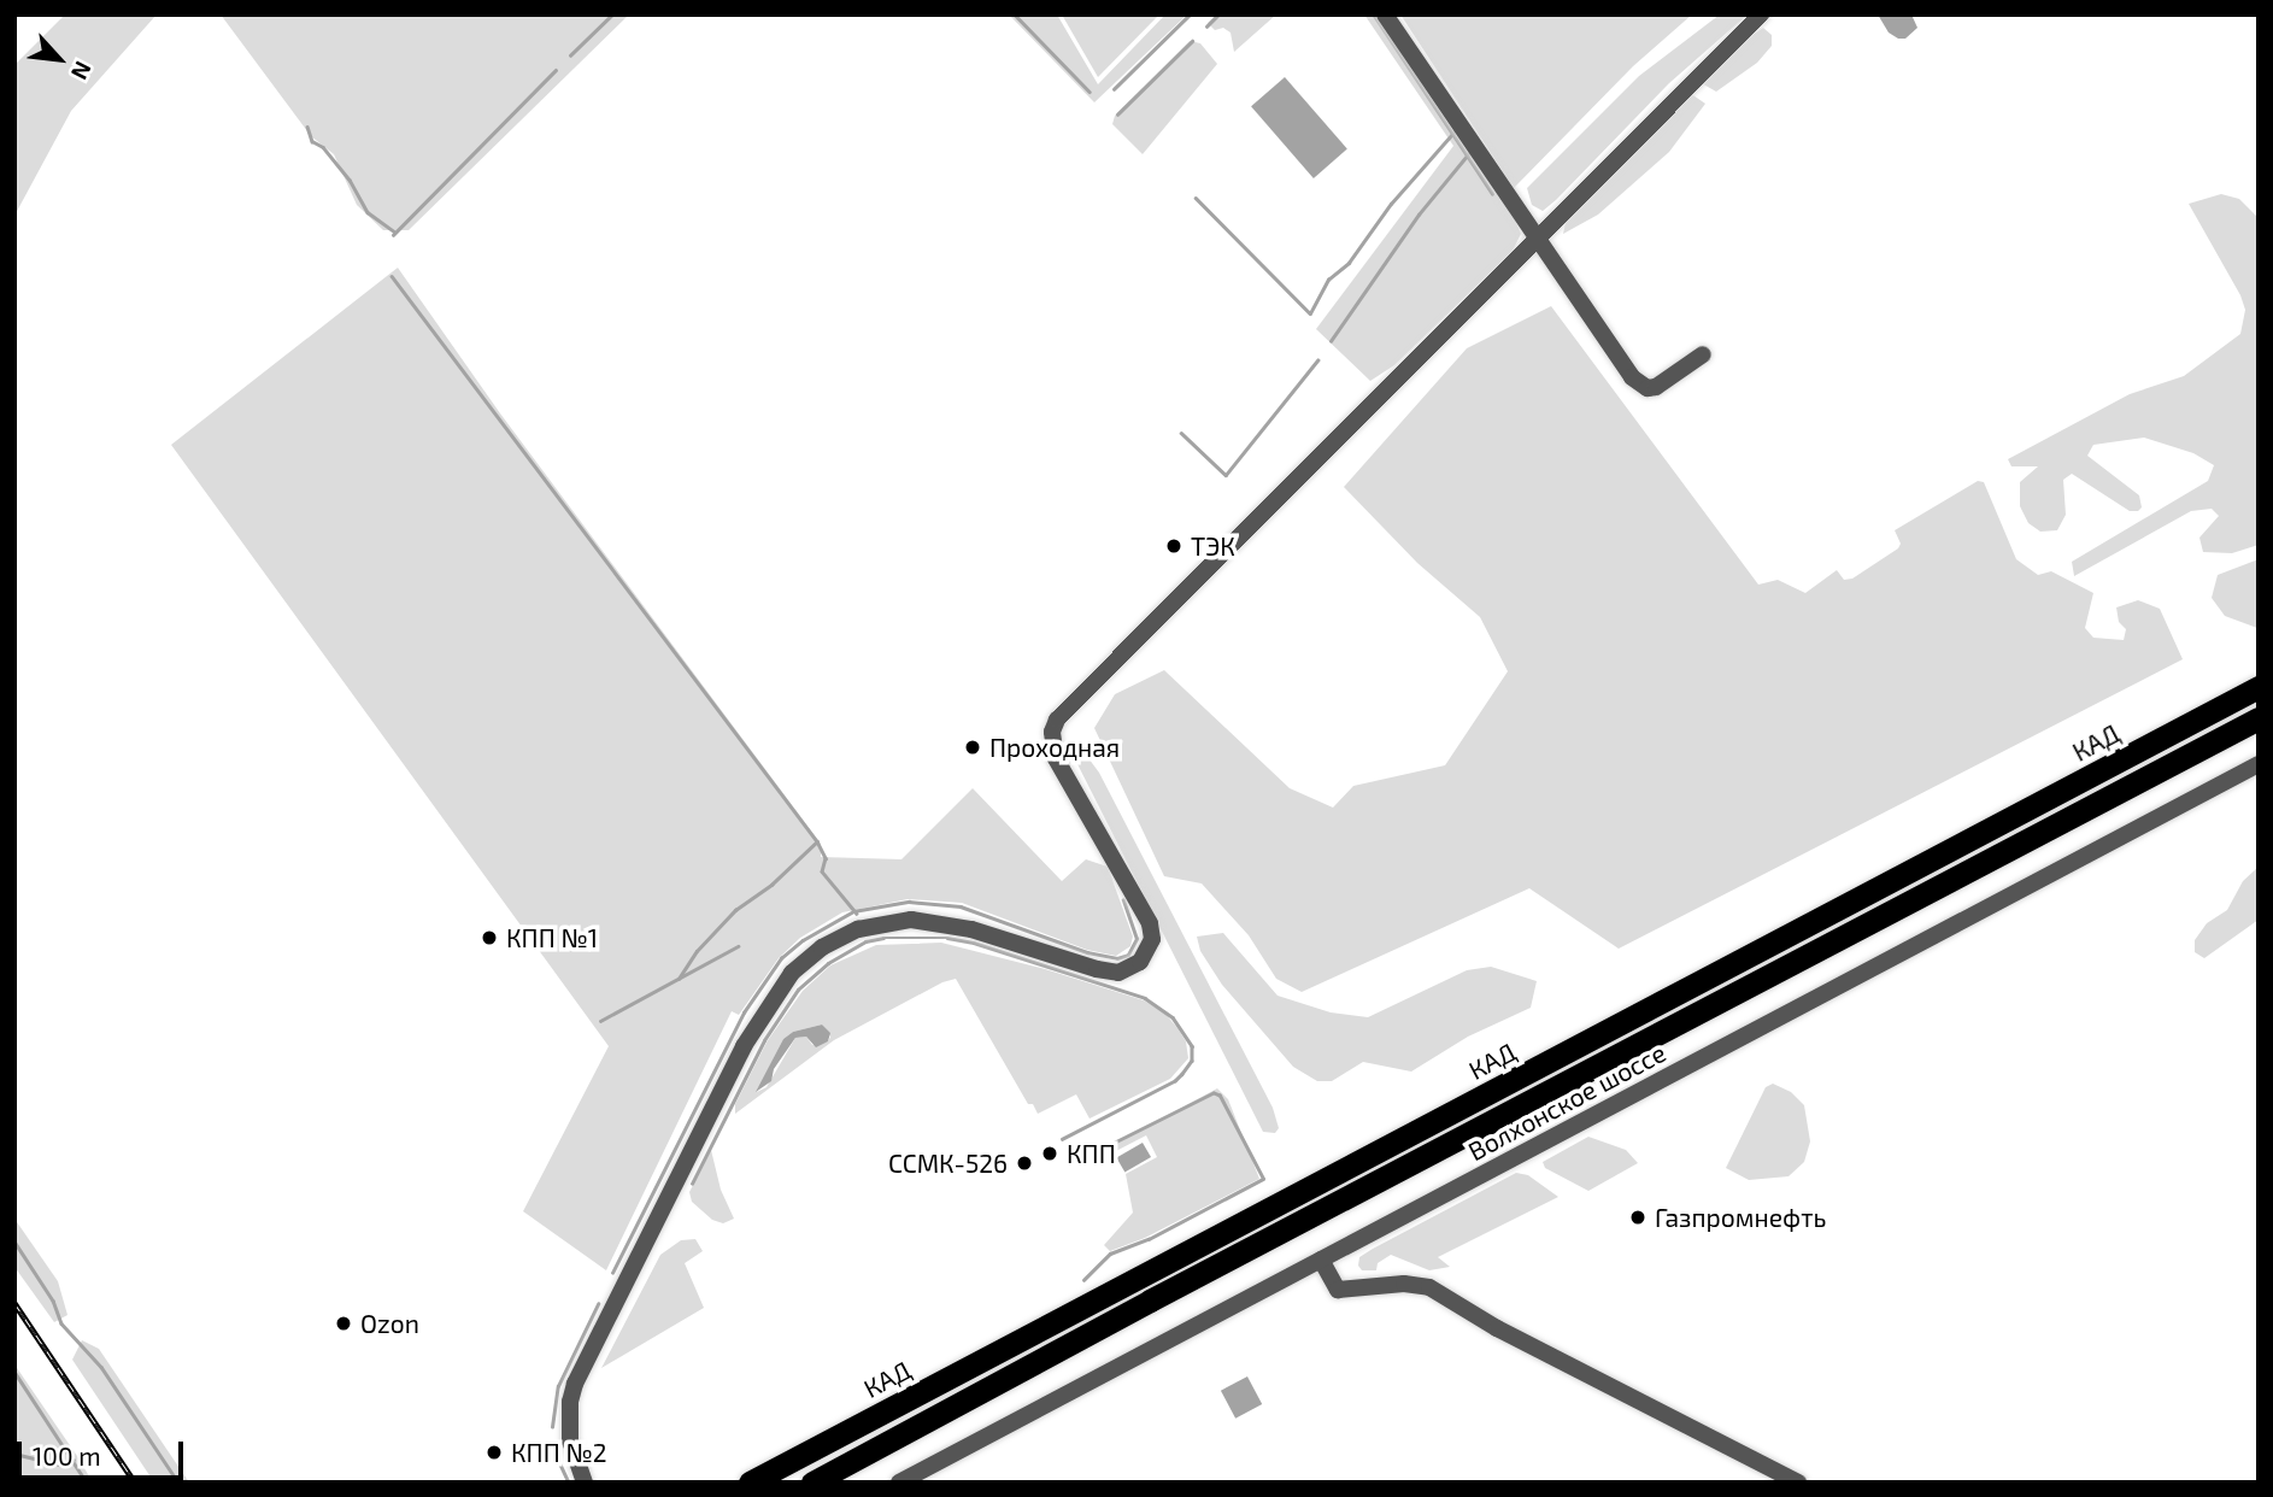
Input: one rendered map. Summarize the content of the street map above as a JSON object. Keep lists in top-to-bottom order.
{
  "streets": {
    "highway": ["КАД"],
    "street": ["Волхонское шоссе"]
  },
  "places": [
    "ТЭК",
    "Проходная",
    "КПП №1",
    "КПП",
    "ССМК-526",
    "Газпромнефть",
    "Ozon",
    "КПП №2"
  ],
  "scale_bar": "100 m",
  "north": "bottom right"
}
